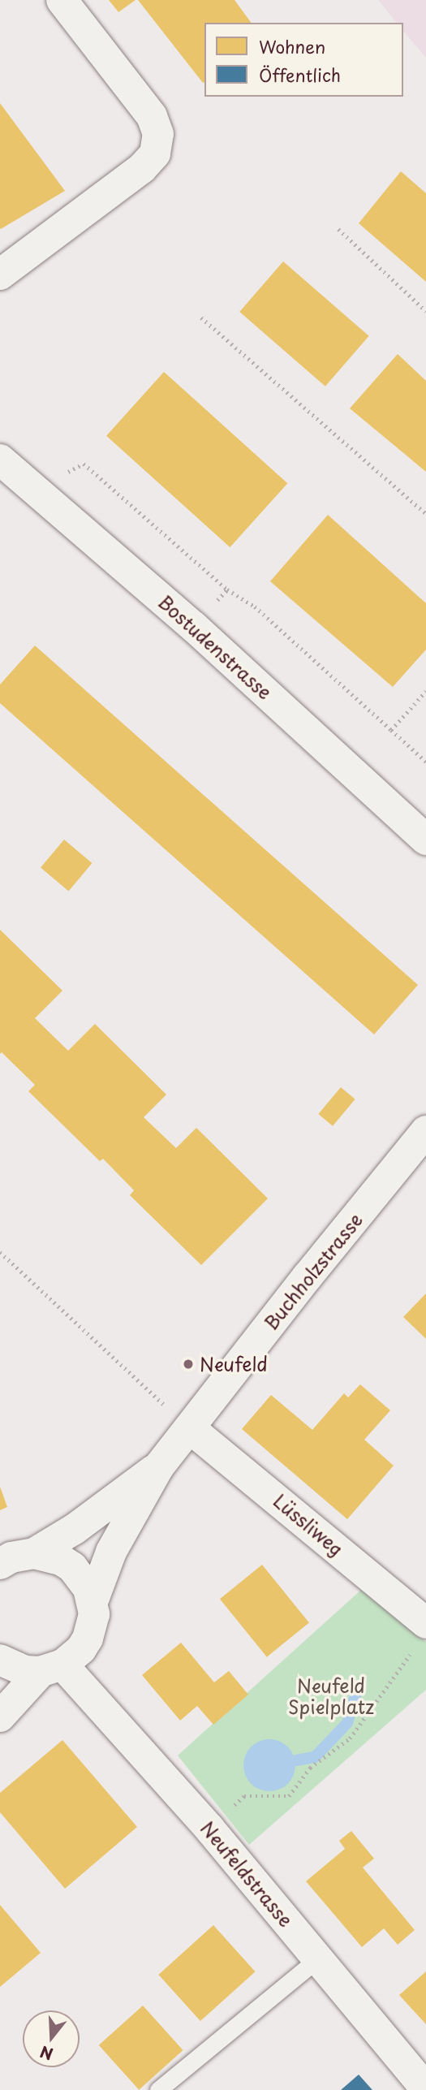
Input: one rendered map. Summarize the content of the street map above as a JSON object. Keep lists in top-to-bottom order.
{
  "streets": {
    "street": [
      "Bostudenstrasse",
      "Buchholzstrasse",
      "Lüssliweg",
      "Neufeldstrasse"
    ]
  },
  "crossings": [
    ["Buchholzstrasse", "Lüssliweg"],
    ["Buchholzstrasse", "Neufeldstrasse"]
  ],
  "parks": ["Neufeld Spielplatz"],
  "places": ["Neufeld"],
  "legend": ["Wohnen", "Öffentlich"],
  "north": "bottom"
}
